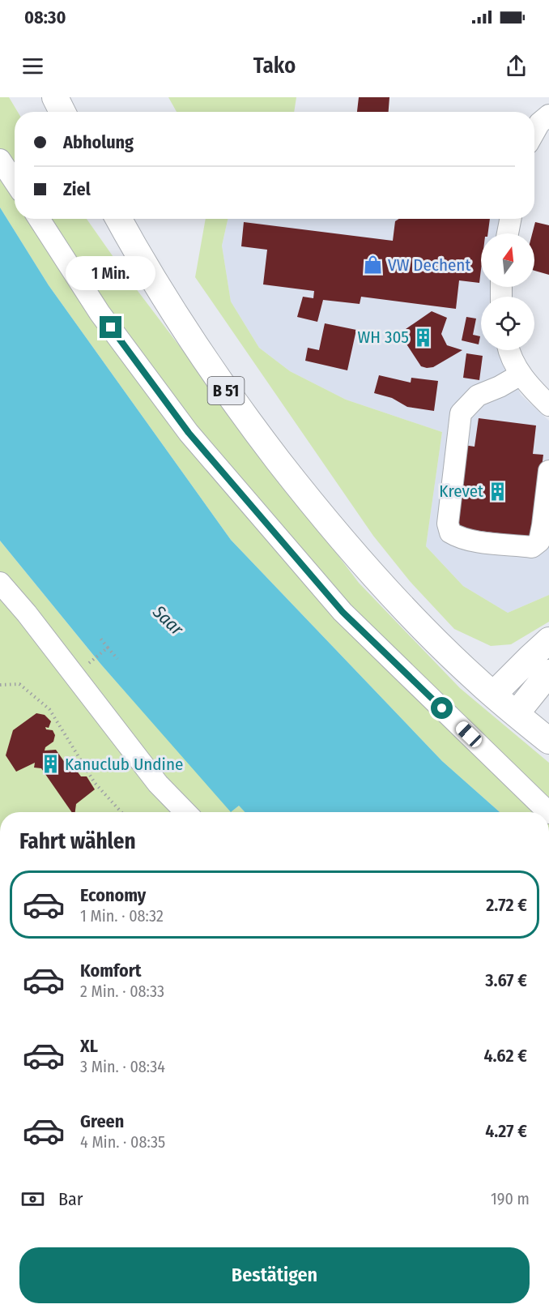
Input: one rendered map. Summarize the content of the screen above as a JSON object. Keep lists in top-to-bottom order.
{
  "streets": {
    "main road": ["B 51"]
  },
  "water": ["Saar"],
  "places": {
    "shop": ["VW Dechent"],
    "building": ["WH 305", "Krevet", "Kanuclub Undine"]
  },
  "north": "top",
  "page": {
    "status": "08:30",
    "header": "Tako",
    "banner": ["Abholung", "Ziel"],
    "bubble": "1 Min.",
    "heading": "Fahrt wählen",
    "list": [
      {
        "name": "Economy",
        "note": "1 Min. · 08:32",
        "value": "2.72 €"
      },
      {
        "name": "Komfort",
        "note": "2 Min. · 08:33",
        "value": "3.67 €"
      },
      {
        "name": "XL",
        "note": "3 Min. · 08:34",
        "value": "4.62 €"
      },
      {
        "name": "Green",
        "note": "4 Min. · 08:35",
        "value": "4.27 €"
      }
    ],
    "pay": ["Bar", "190 m"],
    "buttons": "Bestätigen"
  }
}
